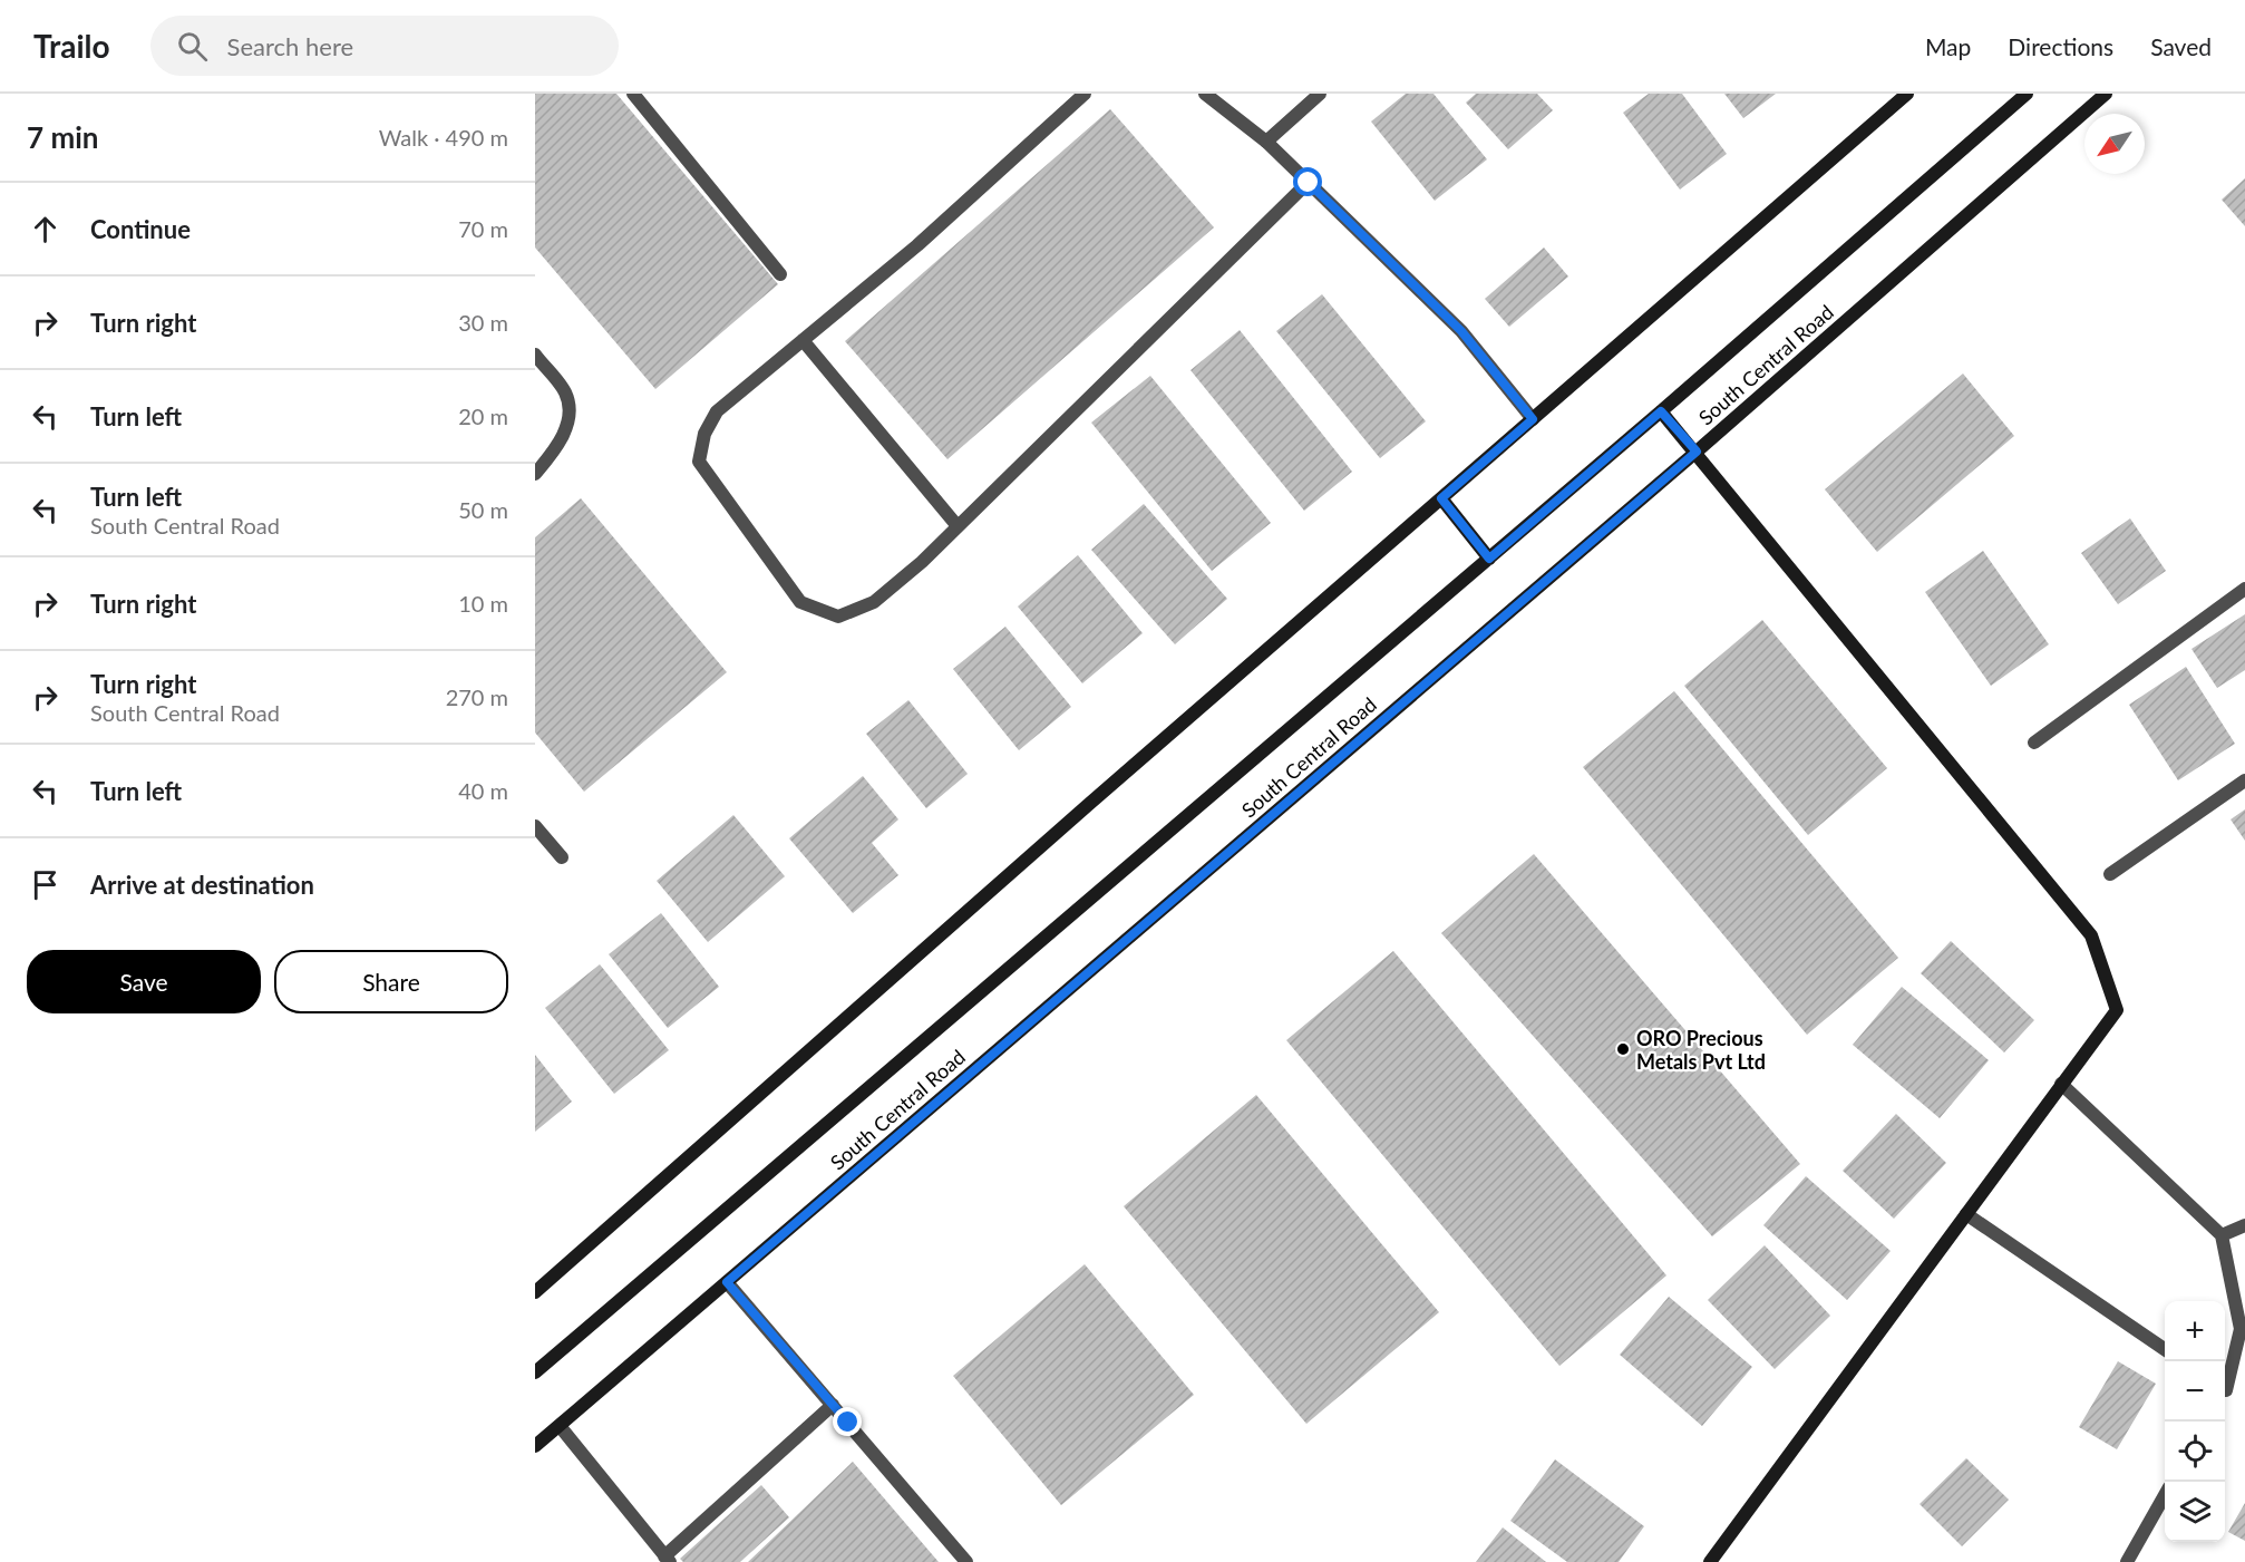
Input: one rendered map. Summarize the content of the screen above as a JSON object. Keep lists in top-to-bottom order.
{
  "streets": {
    "main road": ["South Central Road"]
  },
  "places": ["ORO Precious Metals Pvt Ltd"],
  "north": "bottom left",
  "page": {
    "header": "Trailo",
    "search": "Search here",
    "nav": ["Map", "Directions", "Saved"],
    "heading": ["7 min", "Walk · 490 m"],
    "list": [
      ["Continue", "70 m"],
      ["Turn right", "30 m"],
      ["Turn left", "20 m"],
      ["Turn left", "South Central Road", "50 m"],
      ["Turn right", "10 m"],
      ["Turn right", "South Central Road", "270 m"],
      ["Turn left", "40 m"],
      "Arrive at destination"
    ],
    "buttons": ["Save", "Share"],
    "map_buttons": ["+", "−"]
  }
}
